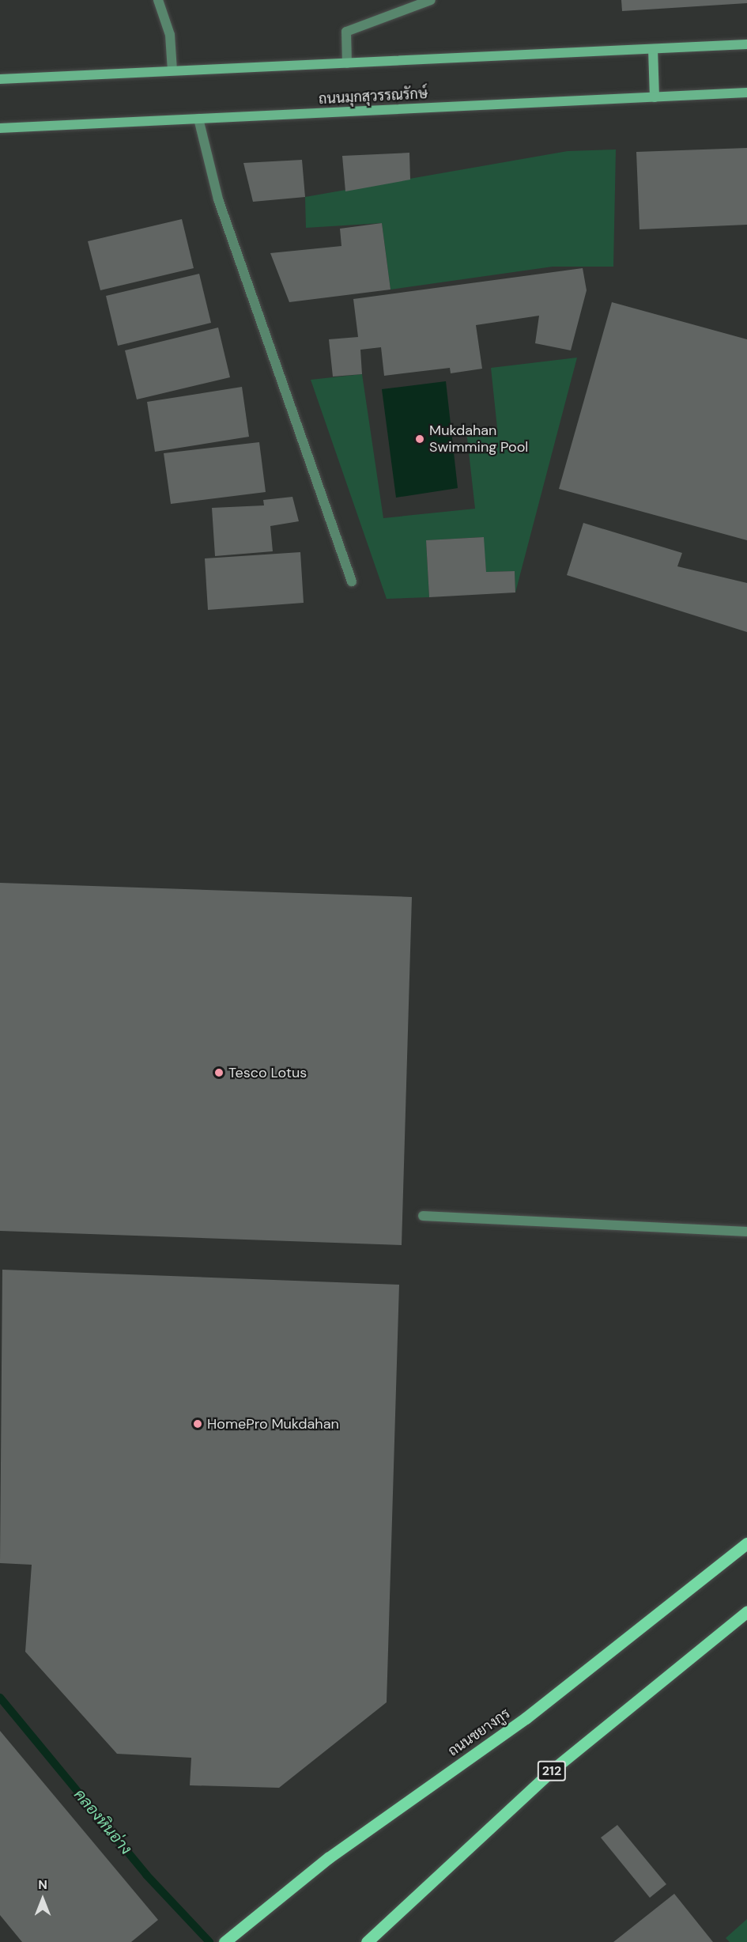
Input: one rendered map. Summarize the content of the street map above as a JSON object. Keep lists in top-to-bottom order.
{
  "streets": {
    "main road": ["ถนนมุกสุวรรณรักษ์", "ถนนชยางกูร", "212"]
  },
  "water": ["คลองหินอ่าง"],
  "places": ["Mukdahan Swimming Pool", "Tesco Lotus", "HomePro Mukdahan"],
  "north": "top"
}
